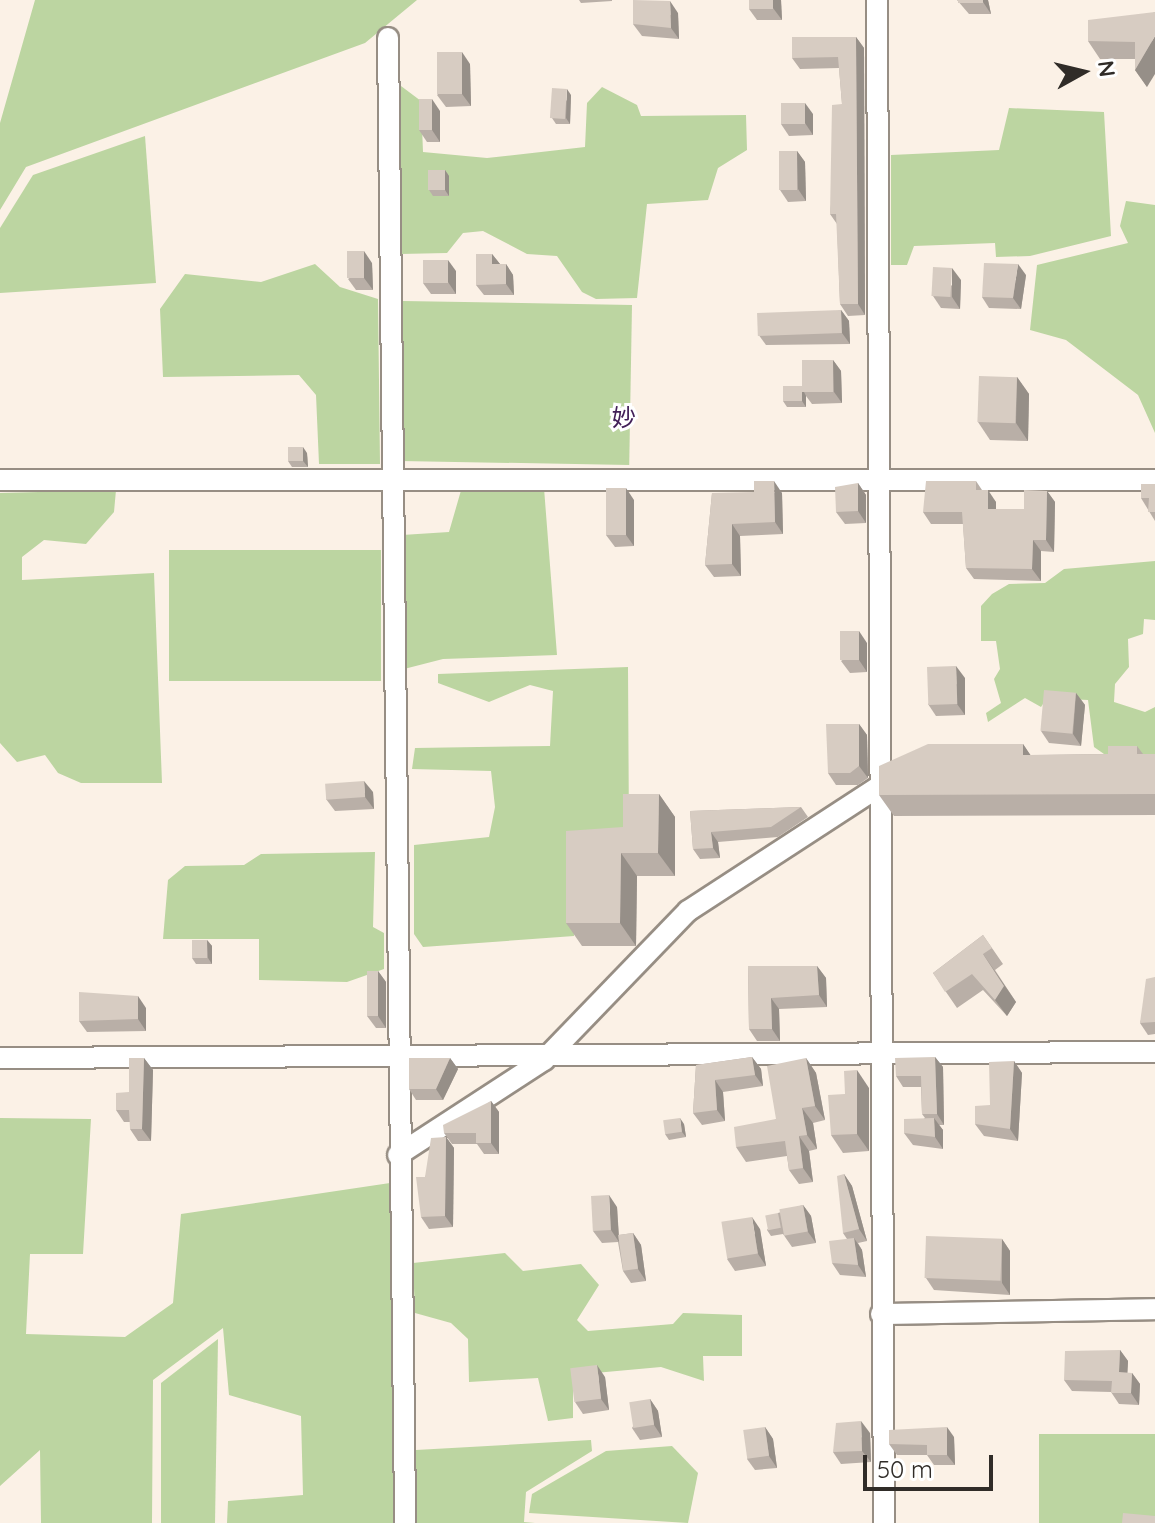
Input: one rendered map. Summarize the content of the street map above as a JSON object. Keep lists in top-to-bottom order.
{
  "districts": ["妙"],
  "scale_bar": "50 m",
  "north": "right"
}
